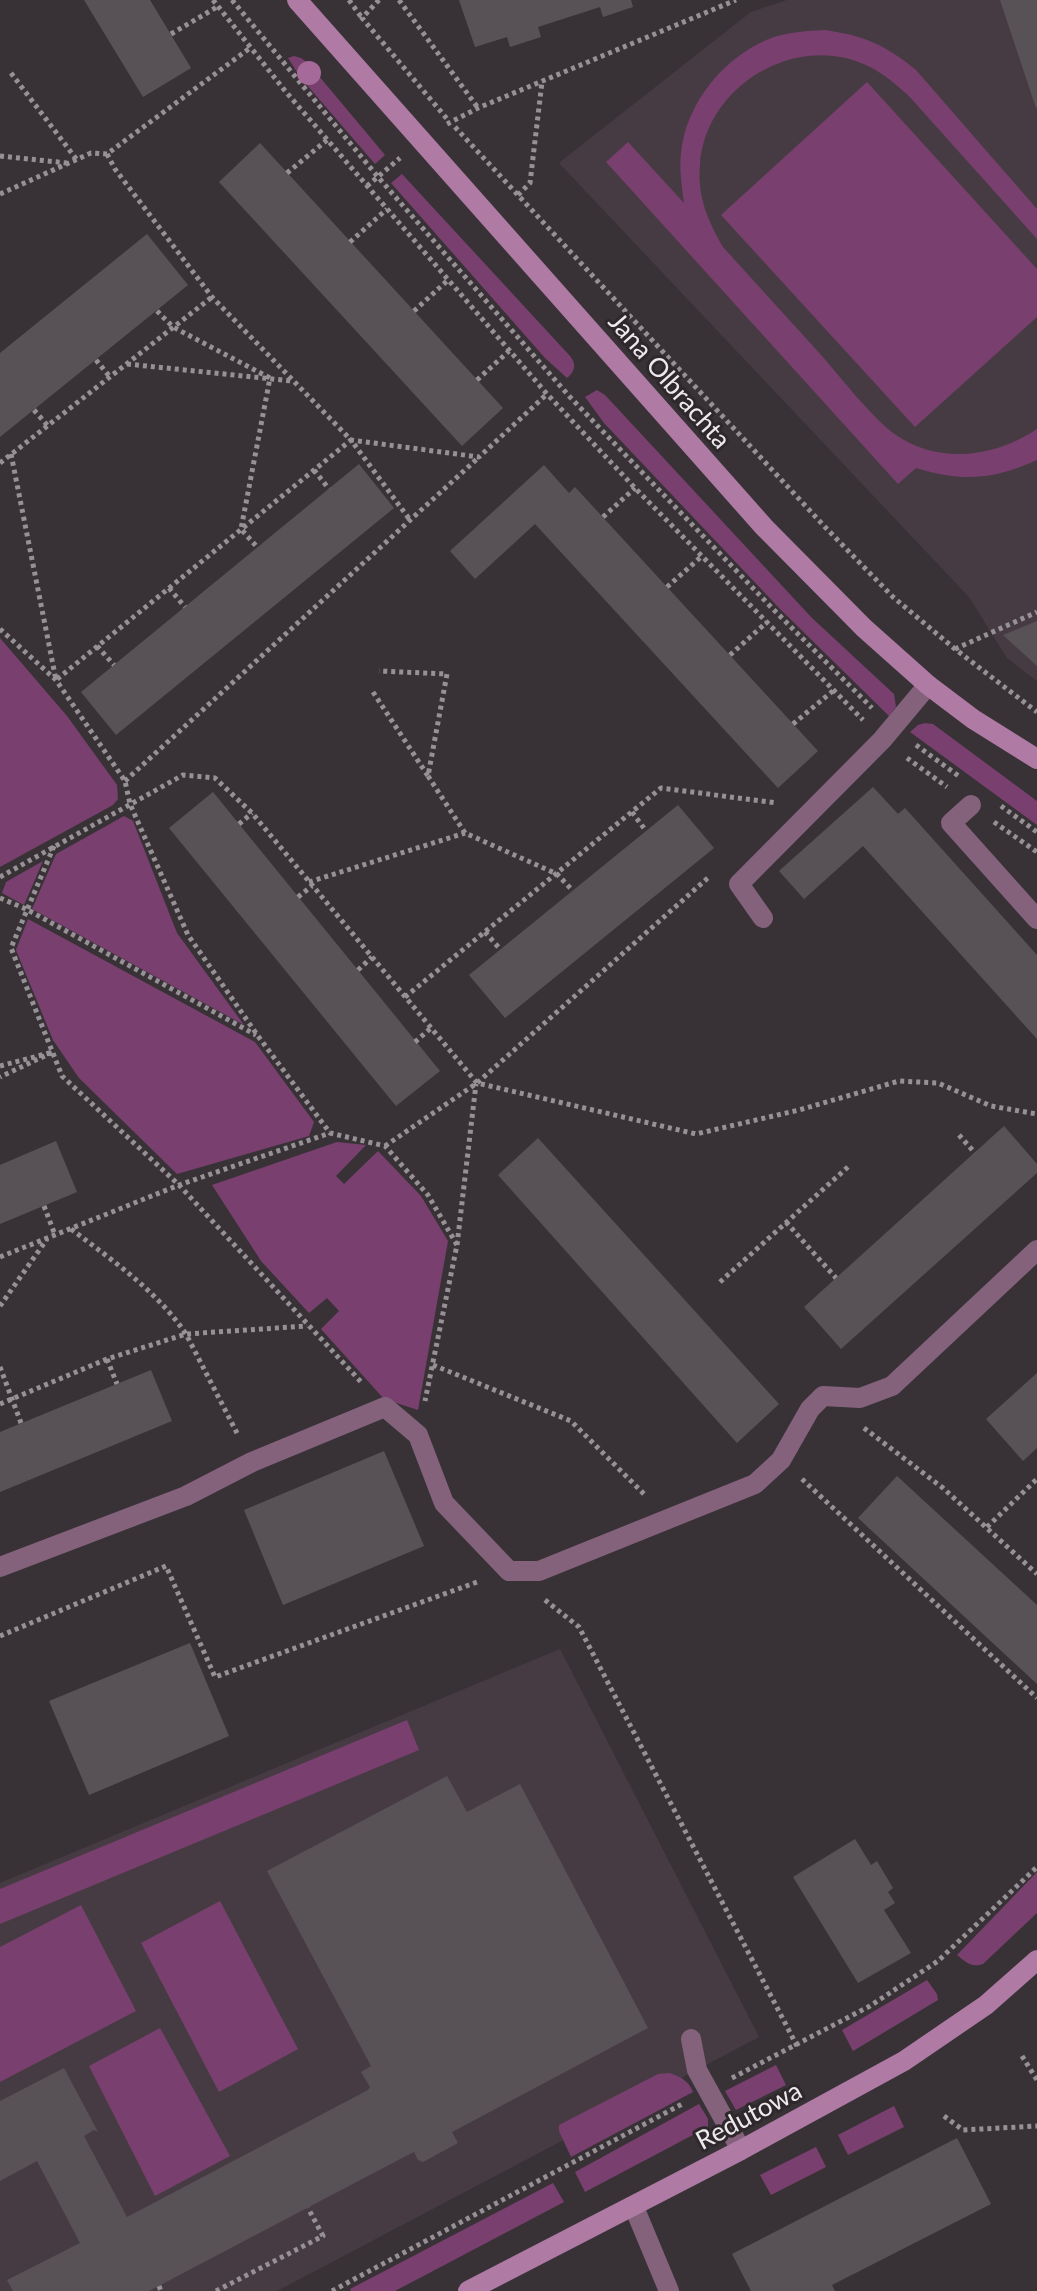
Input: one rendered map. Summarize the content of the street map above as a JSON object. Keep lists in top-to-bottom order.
{
  "streets": {
    "street": ["Jana Olbrachta", "Redutowa"]
  }
}
